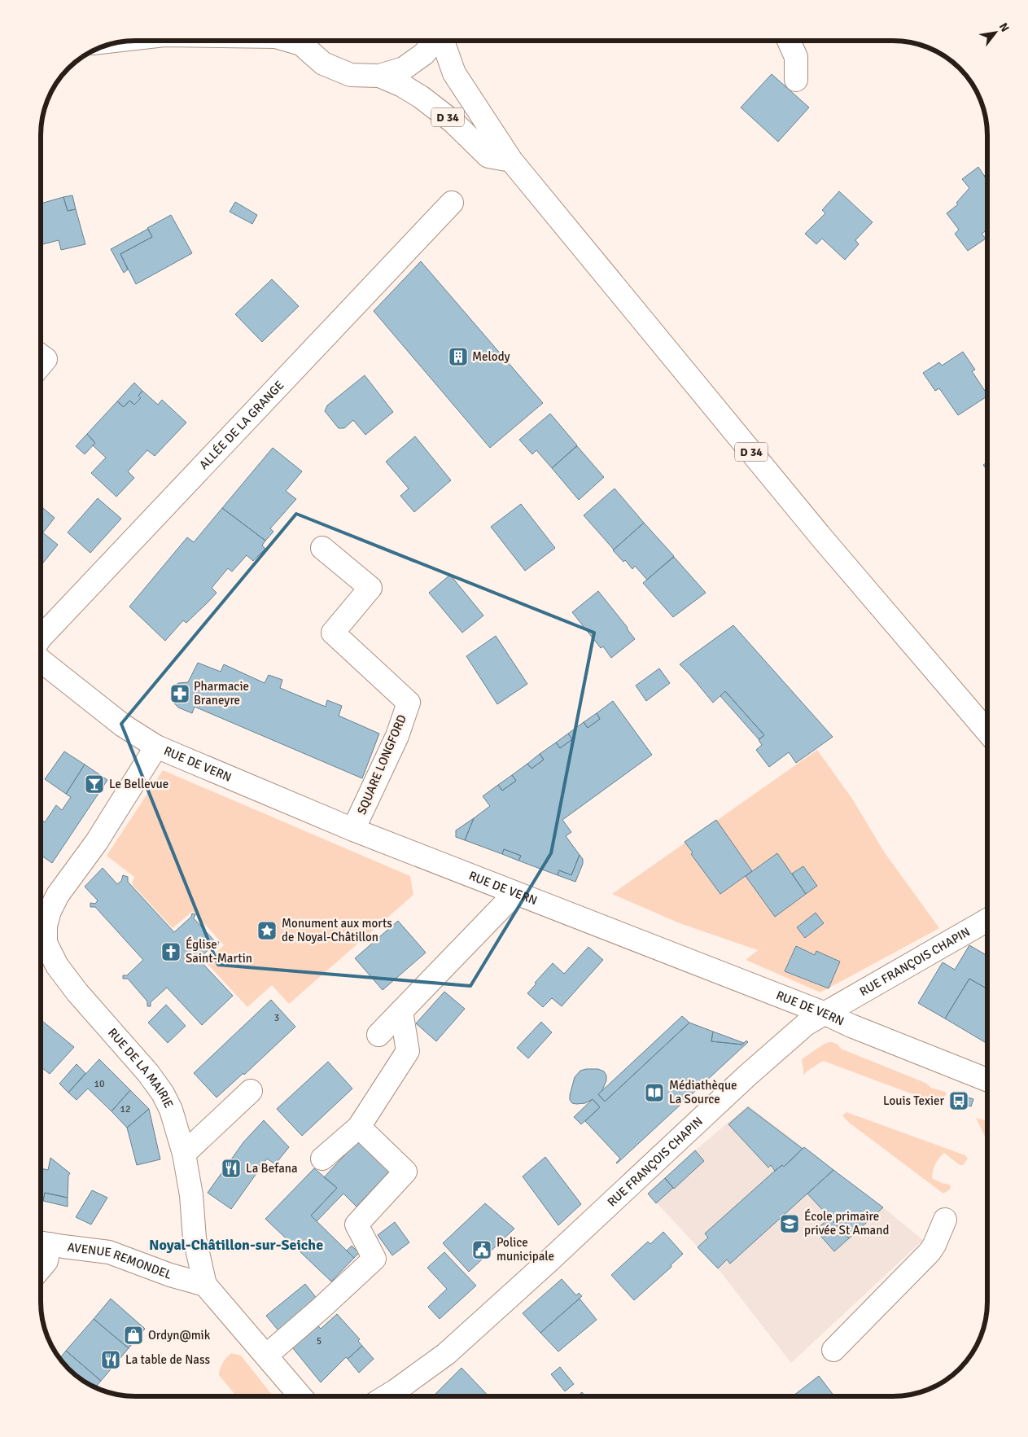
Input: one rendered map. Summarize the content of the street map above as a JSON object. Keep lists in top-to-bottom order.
{
  "streets": {
    "street": [
      "D 34",
      "ALLÉE DE LA GRANGE",
      "RUE DE VERN",
      "SQUARE LONGFORD",
      "RUE FRANÇOIS CHAPIN",
      "RUE DE LA MAIRIE",
      "AVENUE REMONDEL"
    ]
  },
  "crossings": [
    ["RUE DE VERN", "SQUARE LONGFORD"],
    ["RUE DE VERN", "RUE FRANÇOIS CHAPIN"],
    ["RUE DE VERN", "RUE DE LA MAIRIE"],
    ["RUE DE LA MAIRIE", "AVENUE REMONDEL"]
  ],
  "districts": ["Noyal-Châtillon-sur-Seiche"],
  "places": {
    "building": ["Melody"],
    "pharmacy": ["Pharmacie Braneyre"],
    "bar": ["Le Bellevue"],
    "place": ["Monument aux morts de Noyal-Châtillon"],
    "church": ["Église Saint-Martin"],
    "library": ["Médiathèque La Source"],
    "bus stop": ["Louis Texier"],
    "restaurant": ["La Befana", "La table de Nass"],
    "school or university": ["École primaire privée St Amand"],
    "public building": ["Police municipale"],
    "shop": ["Ordyn@mik"]
  },
  "house_numbers": [
    "3",
    "10",
    "12",
    "5"
  ],
  "north": "top right"
}
